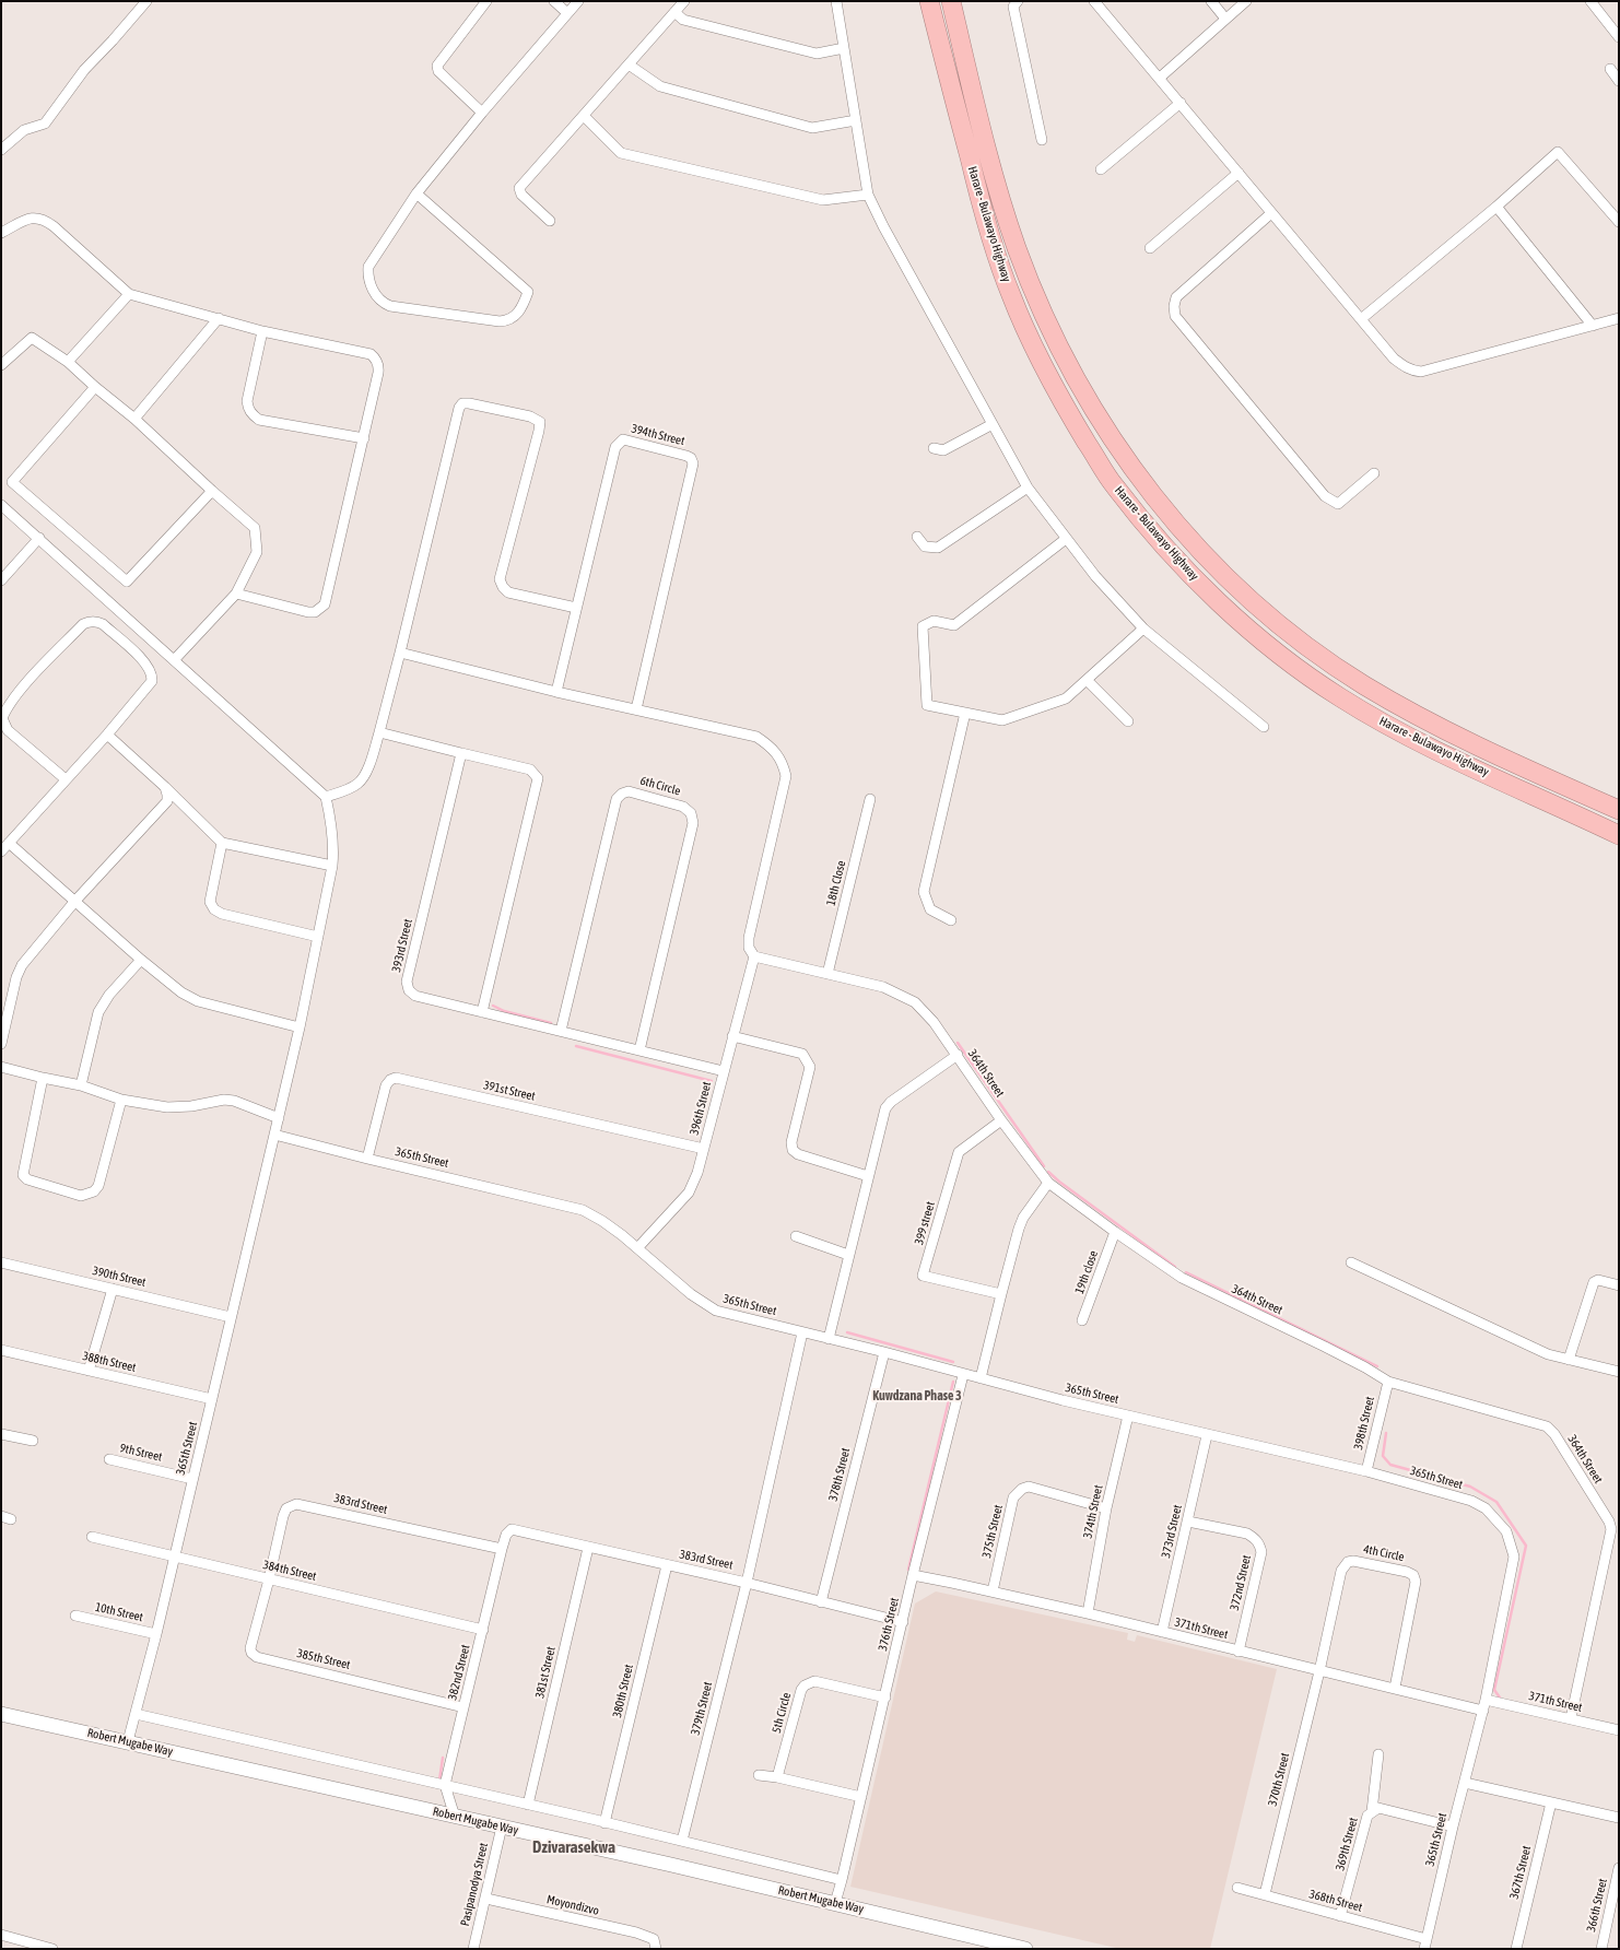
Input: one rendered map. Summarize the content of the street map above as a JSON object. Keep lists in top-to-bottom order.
{
  "streets": {
    "highway": ["Harare - Bulawayo Highway"],
    "street": [
      "394th Street",
      "6th Circle",
      "18th Close",
      "393rd Street",
      "364th Street",
      "391st Street",
      "396th Street",
      "365th Street",
      "399 street",
      "19th close",
      "390th Street",
      "388th Street",
      "398th Street",
      "9th Street",
      "378th Street",
      "383rd Street",
      "374th Street",
      "375th Street",
      "373rd Street",
      "4th Circle",
      "384th Street",
      "372nd Street",
      "10th Street",
      "376th Street",
      "371th Street",
      "385th Street",
      "382nd Street",
      "381st Street",
      "380th Street",
      "379th Street",
      "5th Circle",
      "Robert Mugabe Way",
      "370th Street",
      "369th Street",
      "367th Street",
      "Pasipanodya Street",
      "368th Street",
      "Moyondizvo",
      "366th Street"
    ]
  },
  "crossings": [
    ["6th Circle", "393rd Street"],
    ["18th Close", "364th Street"],
    ["393rd Street", "396th Street"],
    ["364th Street", "396th Street"],
    ["364th Street", "399 street"],
    ["364th Street", "19th close"],
    ["364th Street", "398th Street"],
    ["364th Street", "371th Street"],
    ["391st Street", "396th Street"],
    ["391st Street", "365th Street"],
    ["396th Street", "365th Street"],
    ["365th Street", "390th Street"],
    ["365th Street", "388th Street"],
    ["365th Street", "398th Street"],
    ["365th Street", "9th Street"],
    ["365th Street", "378th Street"],
    ["365th Street", "374th Street"],
    ["365th Street", "373rd Street"],
    ["365th Street", "384th Street"],
    ["365th Street", "10th Street"],
    ["365th Street", "376th Street"],
    ["365th Street", "371th Street"],
    ["365th Street", "379th Street"],
    ["365th Street", "Robert Mugabe Way"],
    ["365th Street", "369th Street"],
    ["365th Street", "368th Street"],
    ["378th Street", "383rd Street"],
    ["383rd Street", "384th Street"],
    ["383rd Street", "376th Street"],
    ["383rd Street", "385th Street"],
    ["383rd Street", "382nd Street"],
    ["383rd Street", "381st Street"],
    ["383rd Street", "380th Street"],
    ["383rd Street", "379th Street"],
    ["374th Street", "375th Street"],
    ["374th Street", "371th Street"],
    ["375th Street", "371th Street"],
    ["373rd Street", "372nd Street"],
    ["373rd Street", "371th Street"],
    ["4th Circle", "371th Street"],
    ["4th Circle", "370th Street"],
    ["384th Street", "385th Street"],
    ["384th Street", "382nd Street"],
    ["372nd Street", "371th Street"],
    ["376th Street", "371th Street"],
    ["376th Street", "5th Circle"],
    ["376th Street", "Robert Mugabe Way"],
    ["371th Street", "370th Street"],
    ["385th Street", "382nd Street"],
    ["Robert Mugabe Way", "Pasipanodya Street"],
    ["370th Street", "368th Street"],
    ["369th Street", "368th Street"],
    ["Pasipanodya Street", "Moyondizvo"]
  ],
  "districts": ["Kuwdzana Phase 3", "Dzivarasekwa"]
}
